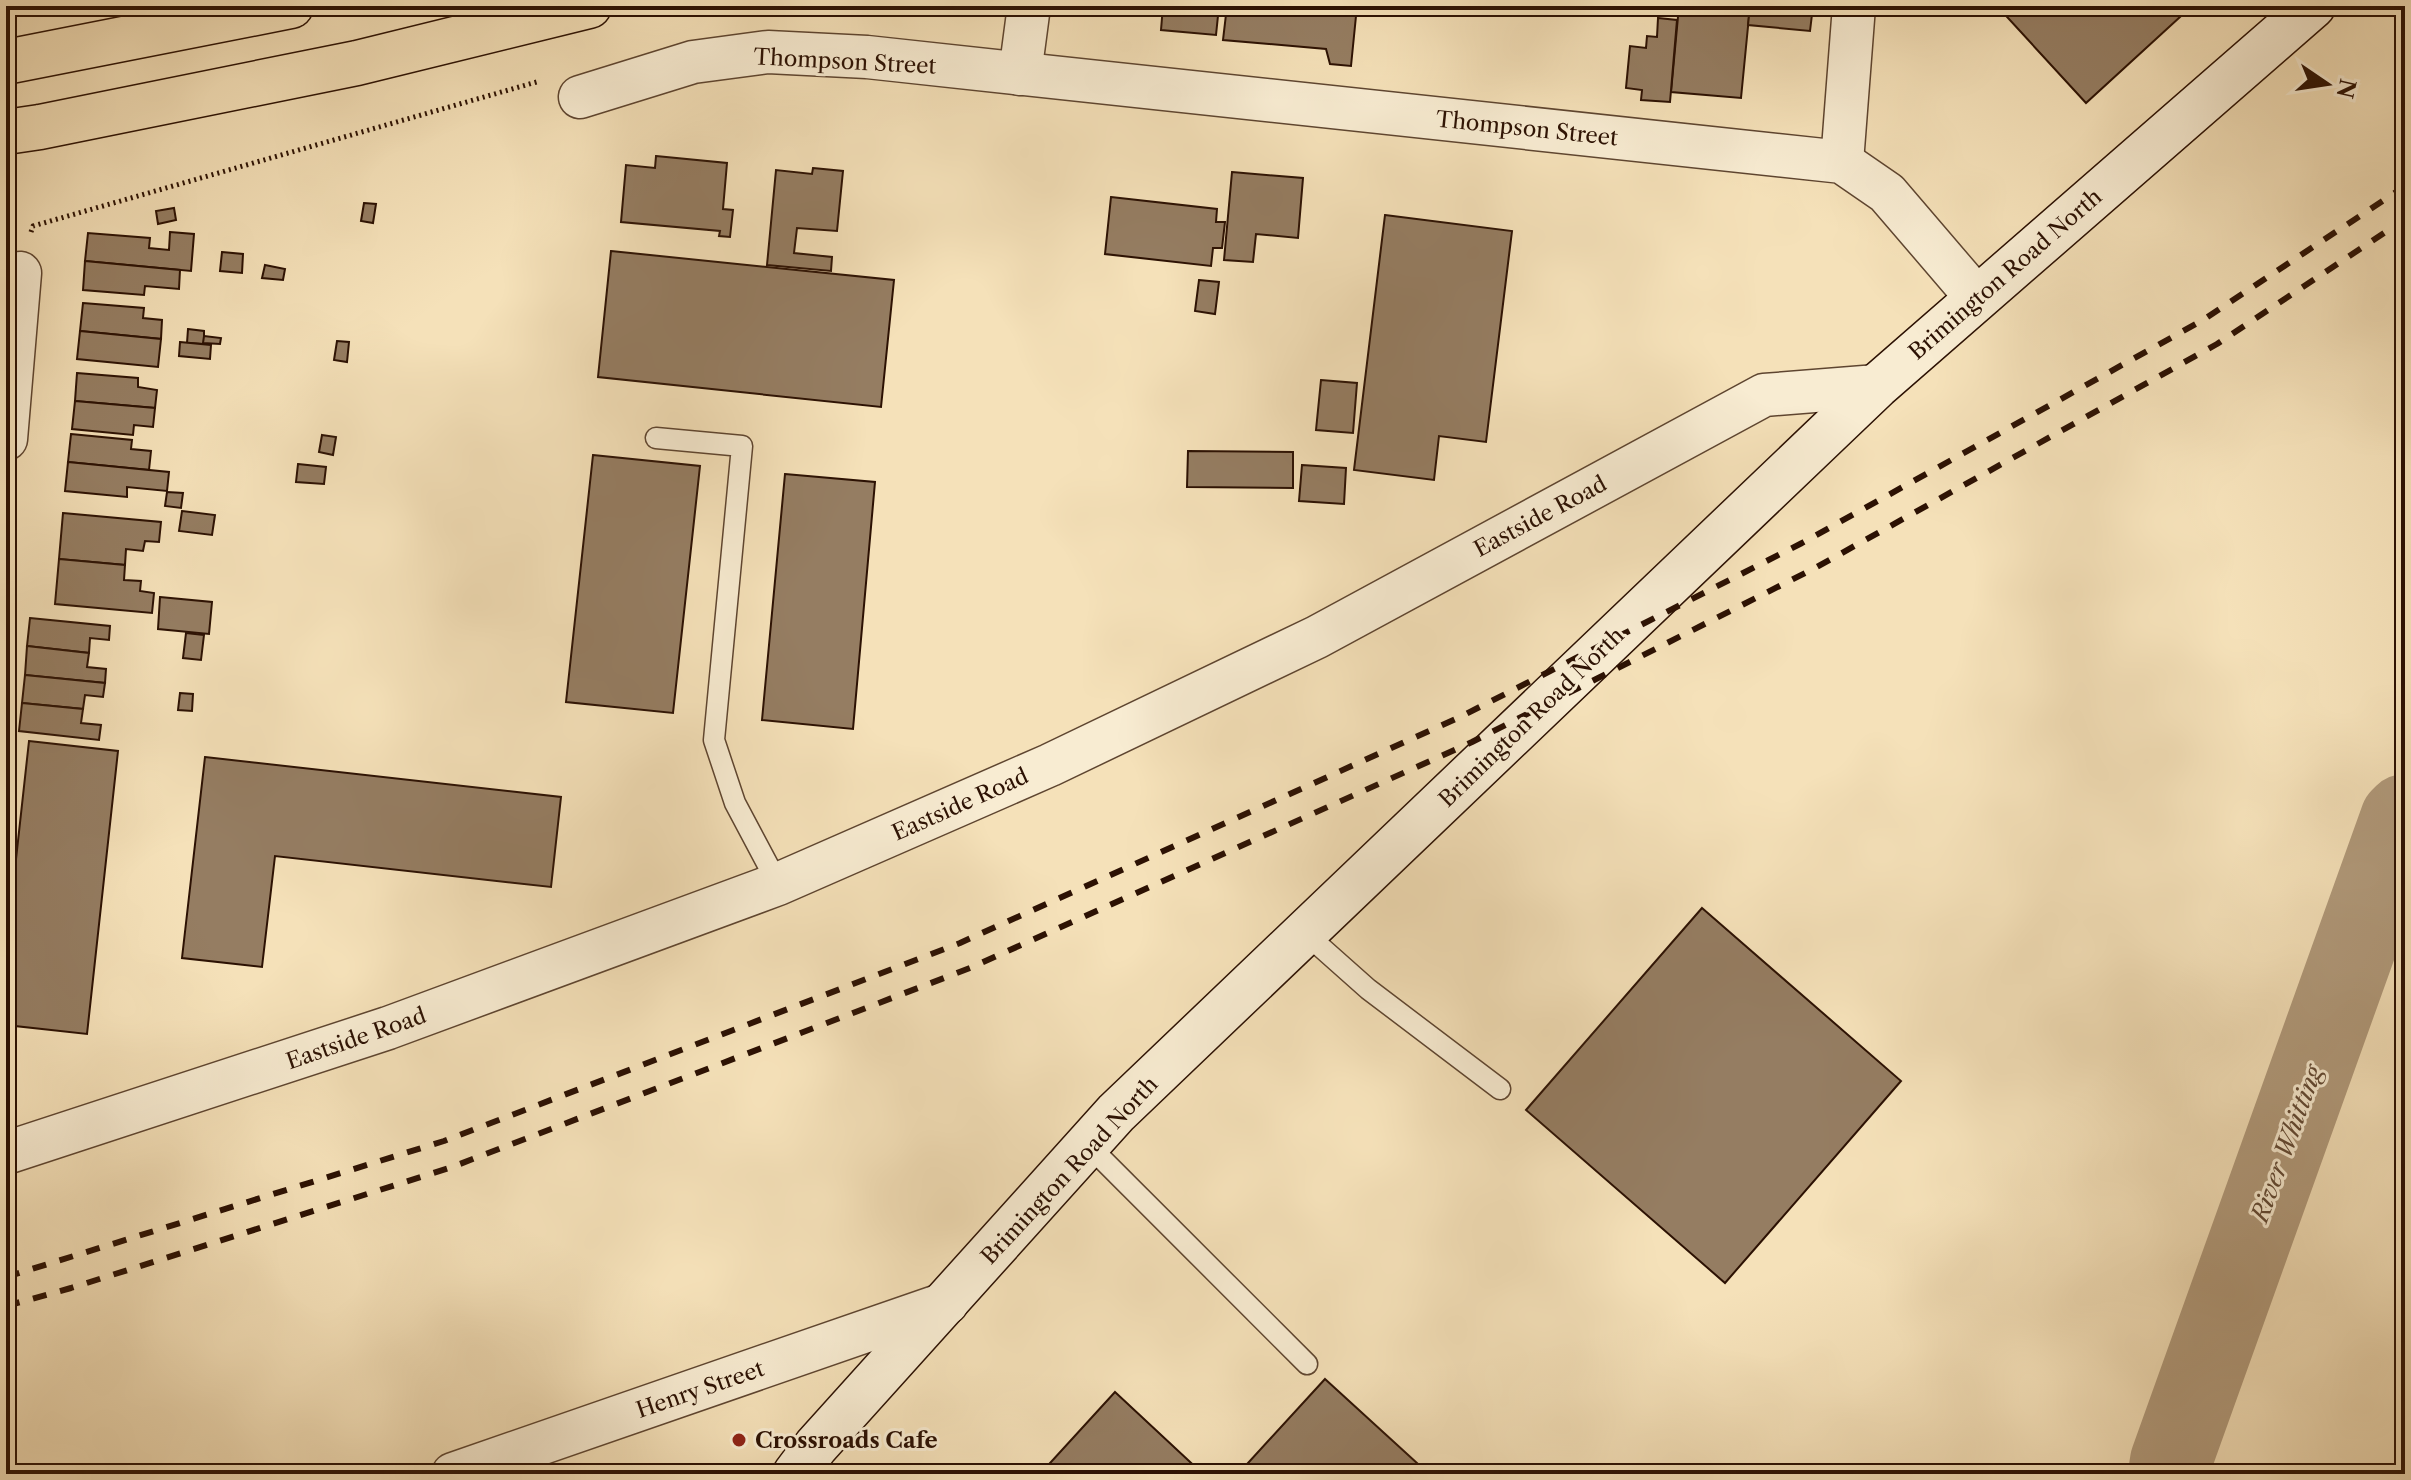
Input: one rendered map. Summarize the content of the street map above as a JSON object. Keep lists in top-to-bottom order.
{
  "streets": {
    "main road": ["Brimington Road North"],
    "street": ["Thompson Street", "Eastside Road", "Henry Street"]
  },
  "crossings": [
    ["Thompson Street", "Brimington Road North"],
    ["Brimington Road North", "Eastside Road"],
    ["Brimington Road North", "Henry Street"]
  ],
  "water": ["River Whitting"],
  "places": ["Crossroads Cafe"],
  "north": "right"
}
